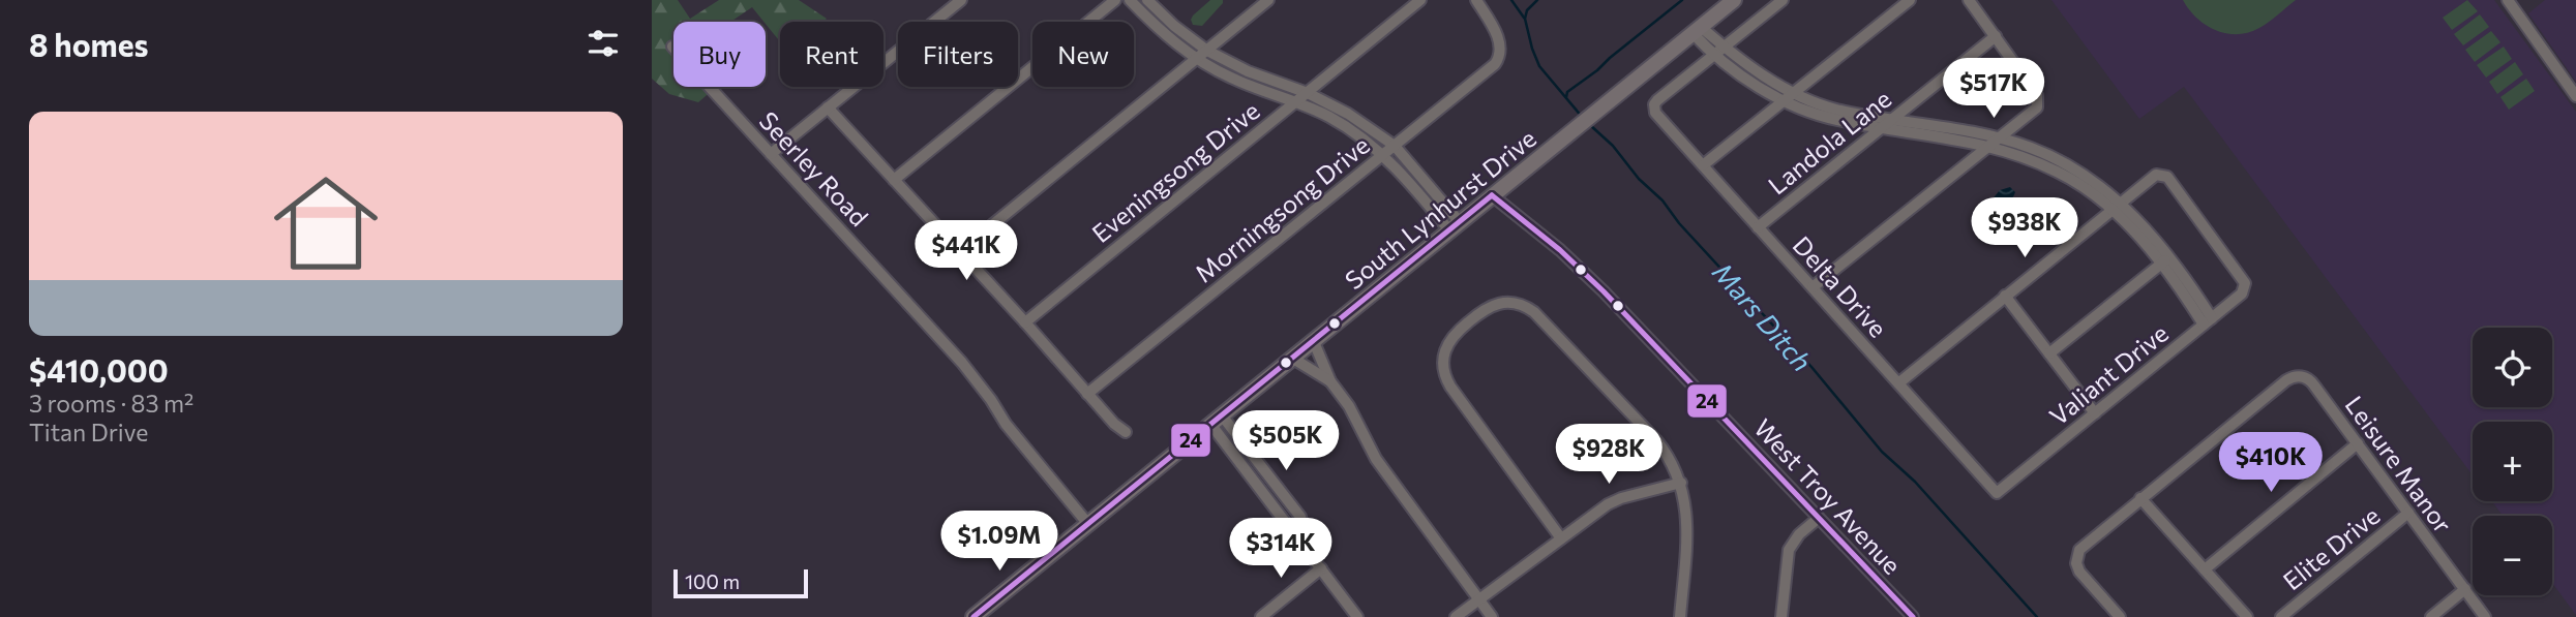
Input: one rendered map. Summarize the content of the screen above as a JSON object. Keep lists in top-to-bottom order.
{
  "streets": {
    "main road": ["South Lynhurst Drive"],
    "street": [
      "Landola Lane",
      "Seerley Road",
      "Eveningsong Drive",
      "Morningsong Drive",
      "Delta Drive",
      "Valiant Drive",
      "Leisure Manor",
      "West Troy Avenue",
      "Elite Drive"
    ]
  },
  "crossings": [
    ["Landola Lane", "Delta Drive"],
    ["Seerley Road", "South Lynhurst Drive"],
    ["South Lynhurst Drive", "West Troy Avenue"],
    ["Delta Drive", "Valiant Drive"],
    ["Leisure Manor", "Elite Drive"]
  ],
  "water": ["Mars Ditch"],
  "lines": ["transit line 24"],
  "scale_bar": "100 m",
  "page": {
    "heading": "8 homes",
    "chip": [
      "Buy",
      "Rent",
      "Filters",
      "New"
    ],
    "price": [
      "$517K",
      "$938K",
      "$441K",
      "$505K",
      "$928K",
      "$410K",
      "$1.09M",
      "$314K"
    ],
    "list": [
      {
        "name": "$410,000",
        "note": "3 rooms · 83 m² · Titan Drive"
      }
    ],
    "map_buttons": ["+", "−"],
    "scale": "100 m"
  }
}
